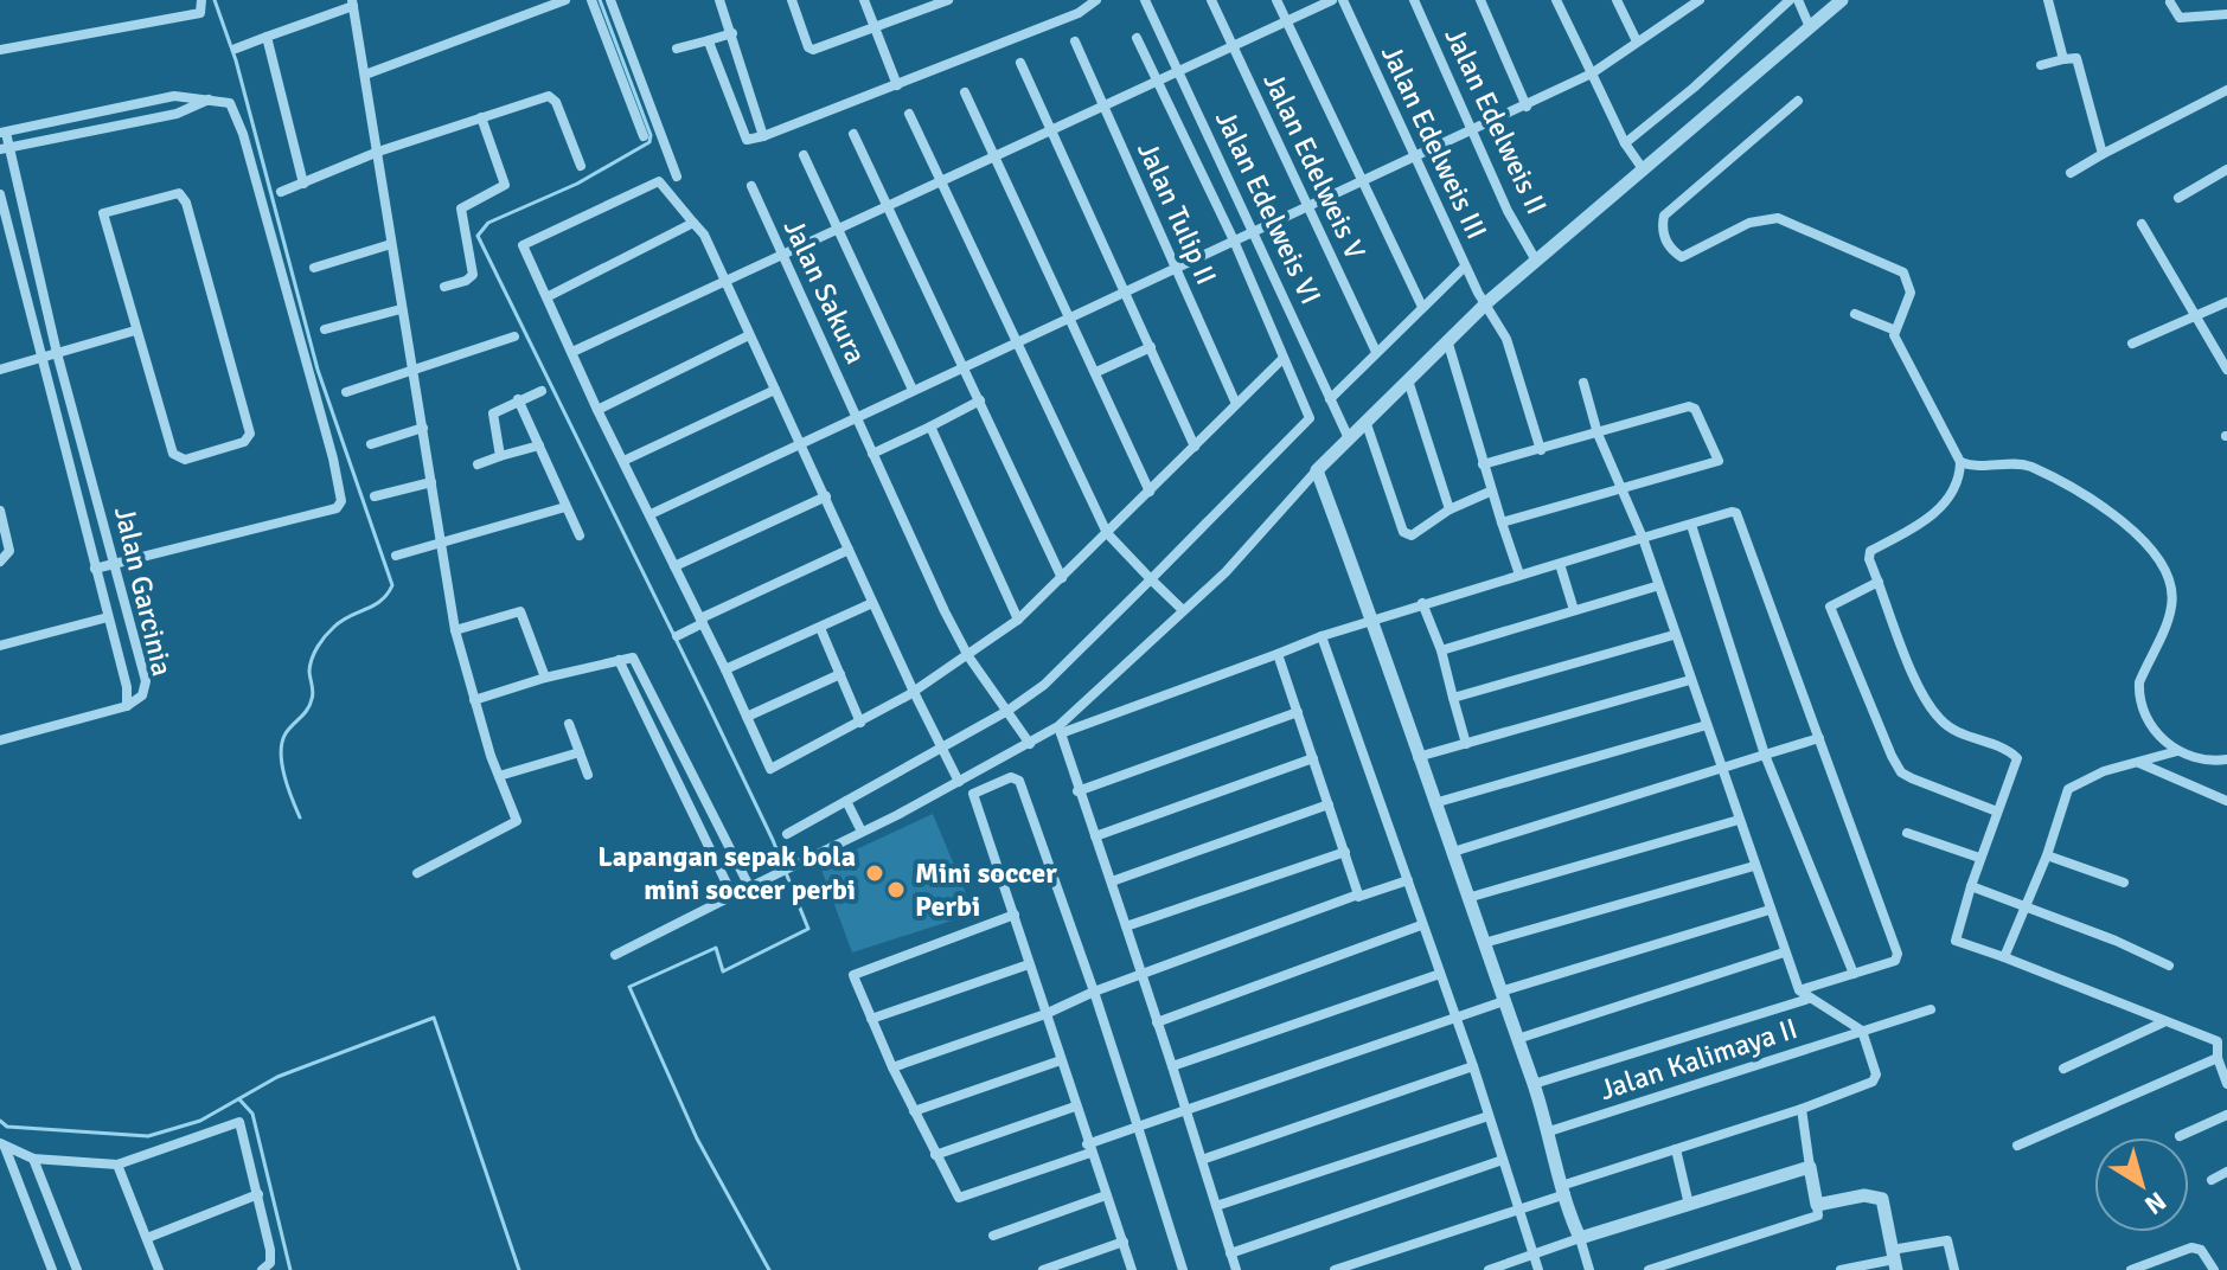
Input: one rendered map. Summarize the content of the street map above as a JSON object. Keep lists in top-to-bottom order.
{
  "streets": {
    "street": [
      "Jalan Edelweis II",
      "Jalan Edelweis III",
      "Jalan Edelweis V",
      "Jalan Edelweis VI",
      "Jalan Tulip II",
      "Jalan Sakura",
      "Jalan Garcinia",
      "Jalan Kalimaya II"
    ]
  },
  "places": ["Lapangan sepak bola mini soccer perbi", "Mini soccer Perbi"],
  "north": "bottom right"
}
